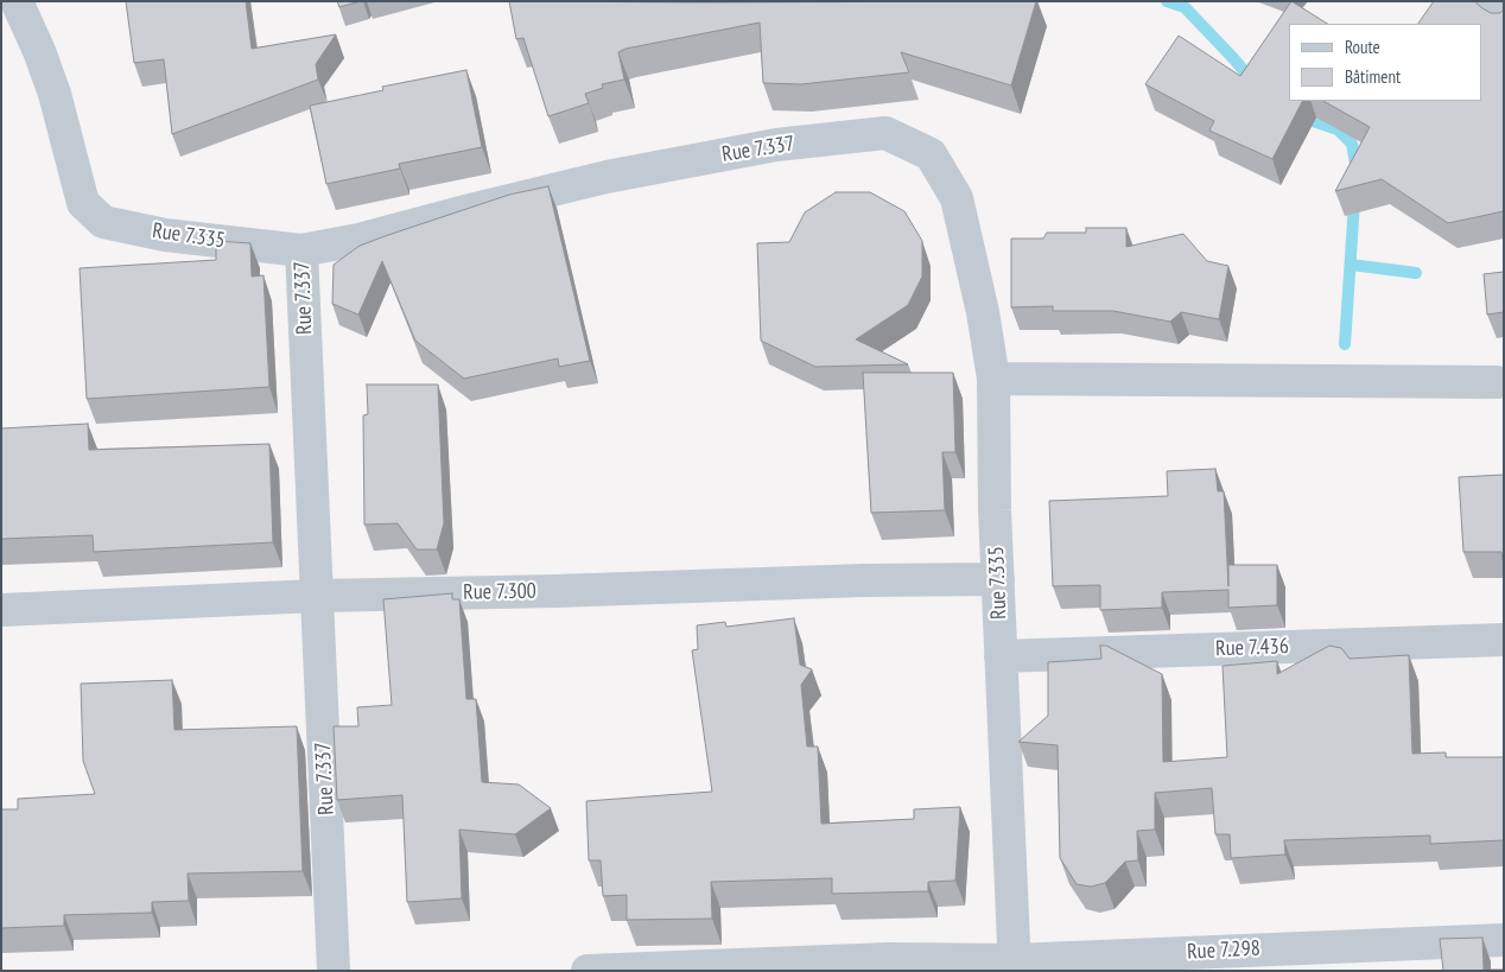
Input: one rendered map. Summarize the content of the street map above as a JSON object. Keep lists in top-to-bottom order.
{
  "streets": {
    "street": [
      "Rue 7.337",
      "Rue 7.335",
      "Rue 7.300",
      "Rue 7.436",
      "Rue 7.298"
    ]
  },
  "crossings": [
    ["Rue 7.337", "Rue 7.335"],
    ["Rue 7.337", "Rue 7.300"],
    ["Rue 7.335", "Rue 7.300"],
    ["Rue 7.335", "Rue 7.436"],
    ["Rue 7.335", "Rue 7.298"]
  ],
  "legend": ["Route", "Bâtiment"]
}
